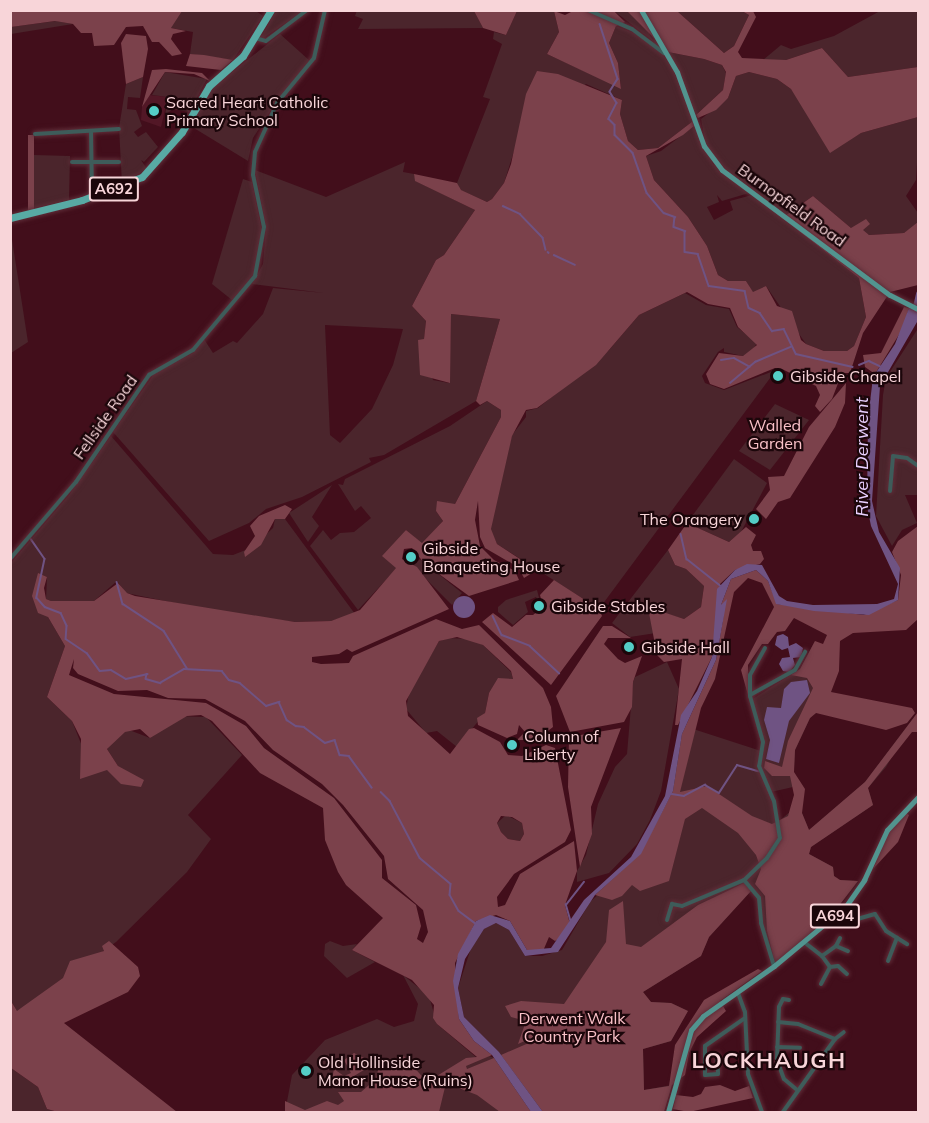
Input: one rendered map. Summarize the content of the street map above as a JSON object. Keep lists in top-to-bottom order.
{
  "streets": {
    "highway": ["A692"],
    "main road": ["Burnopfield Road", "A694"],
    "street": ["Fellside Road"]
  },
  "districts": ["LOCKHAUGH"],
  "water": ["River Derwent"],
  "parks": ["Walled Garden", "Derwent Walk Country Park"],
  "places": [
    "Sacred Heart Catholic Primary School",
    "Gibside Chapel",
    "The Orangery",
    "Gibside Banqueting House",
    "Gibside Stables",
    "Gibside Hall",
    "Column of Liberty",
    "Old Hollinside Manor House (Ruins)"
  ]
}
